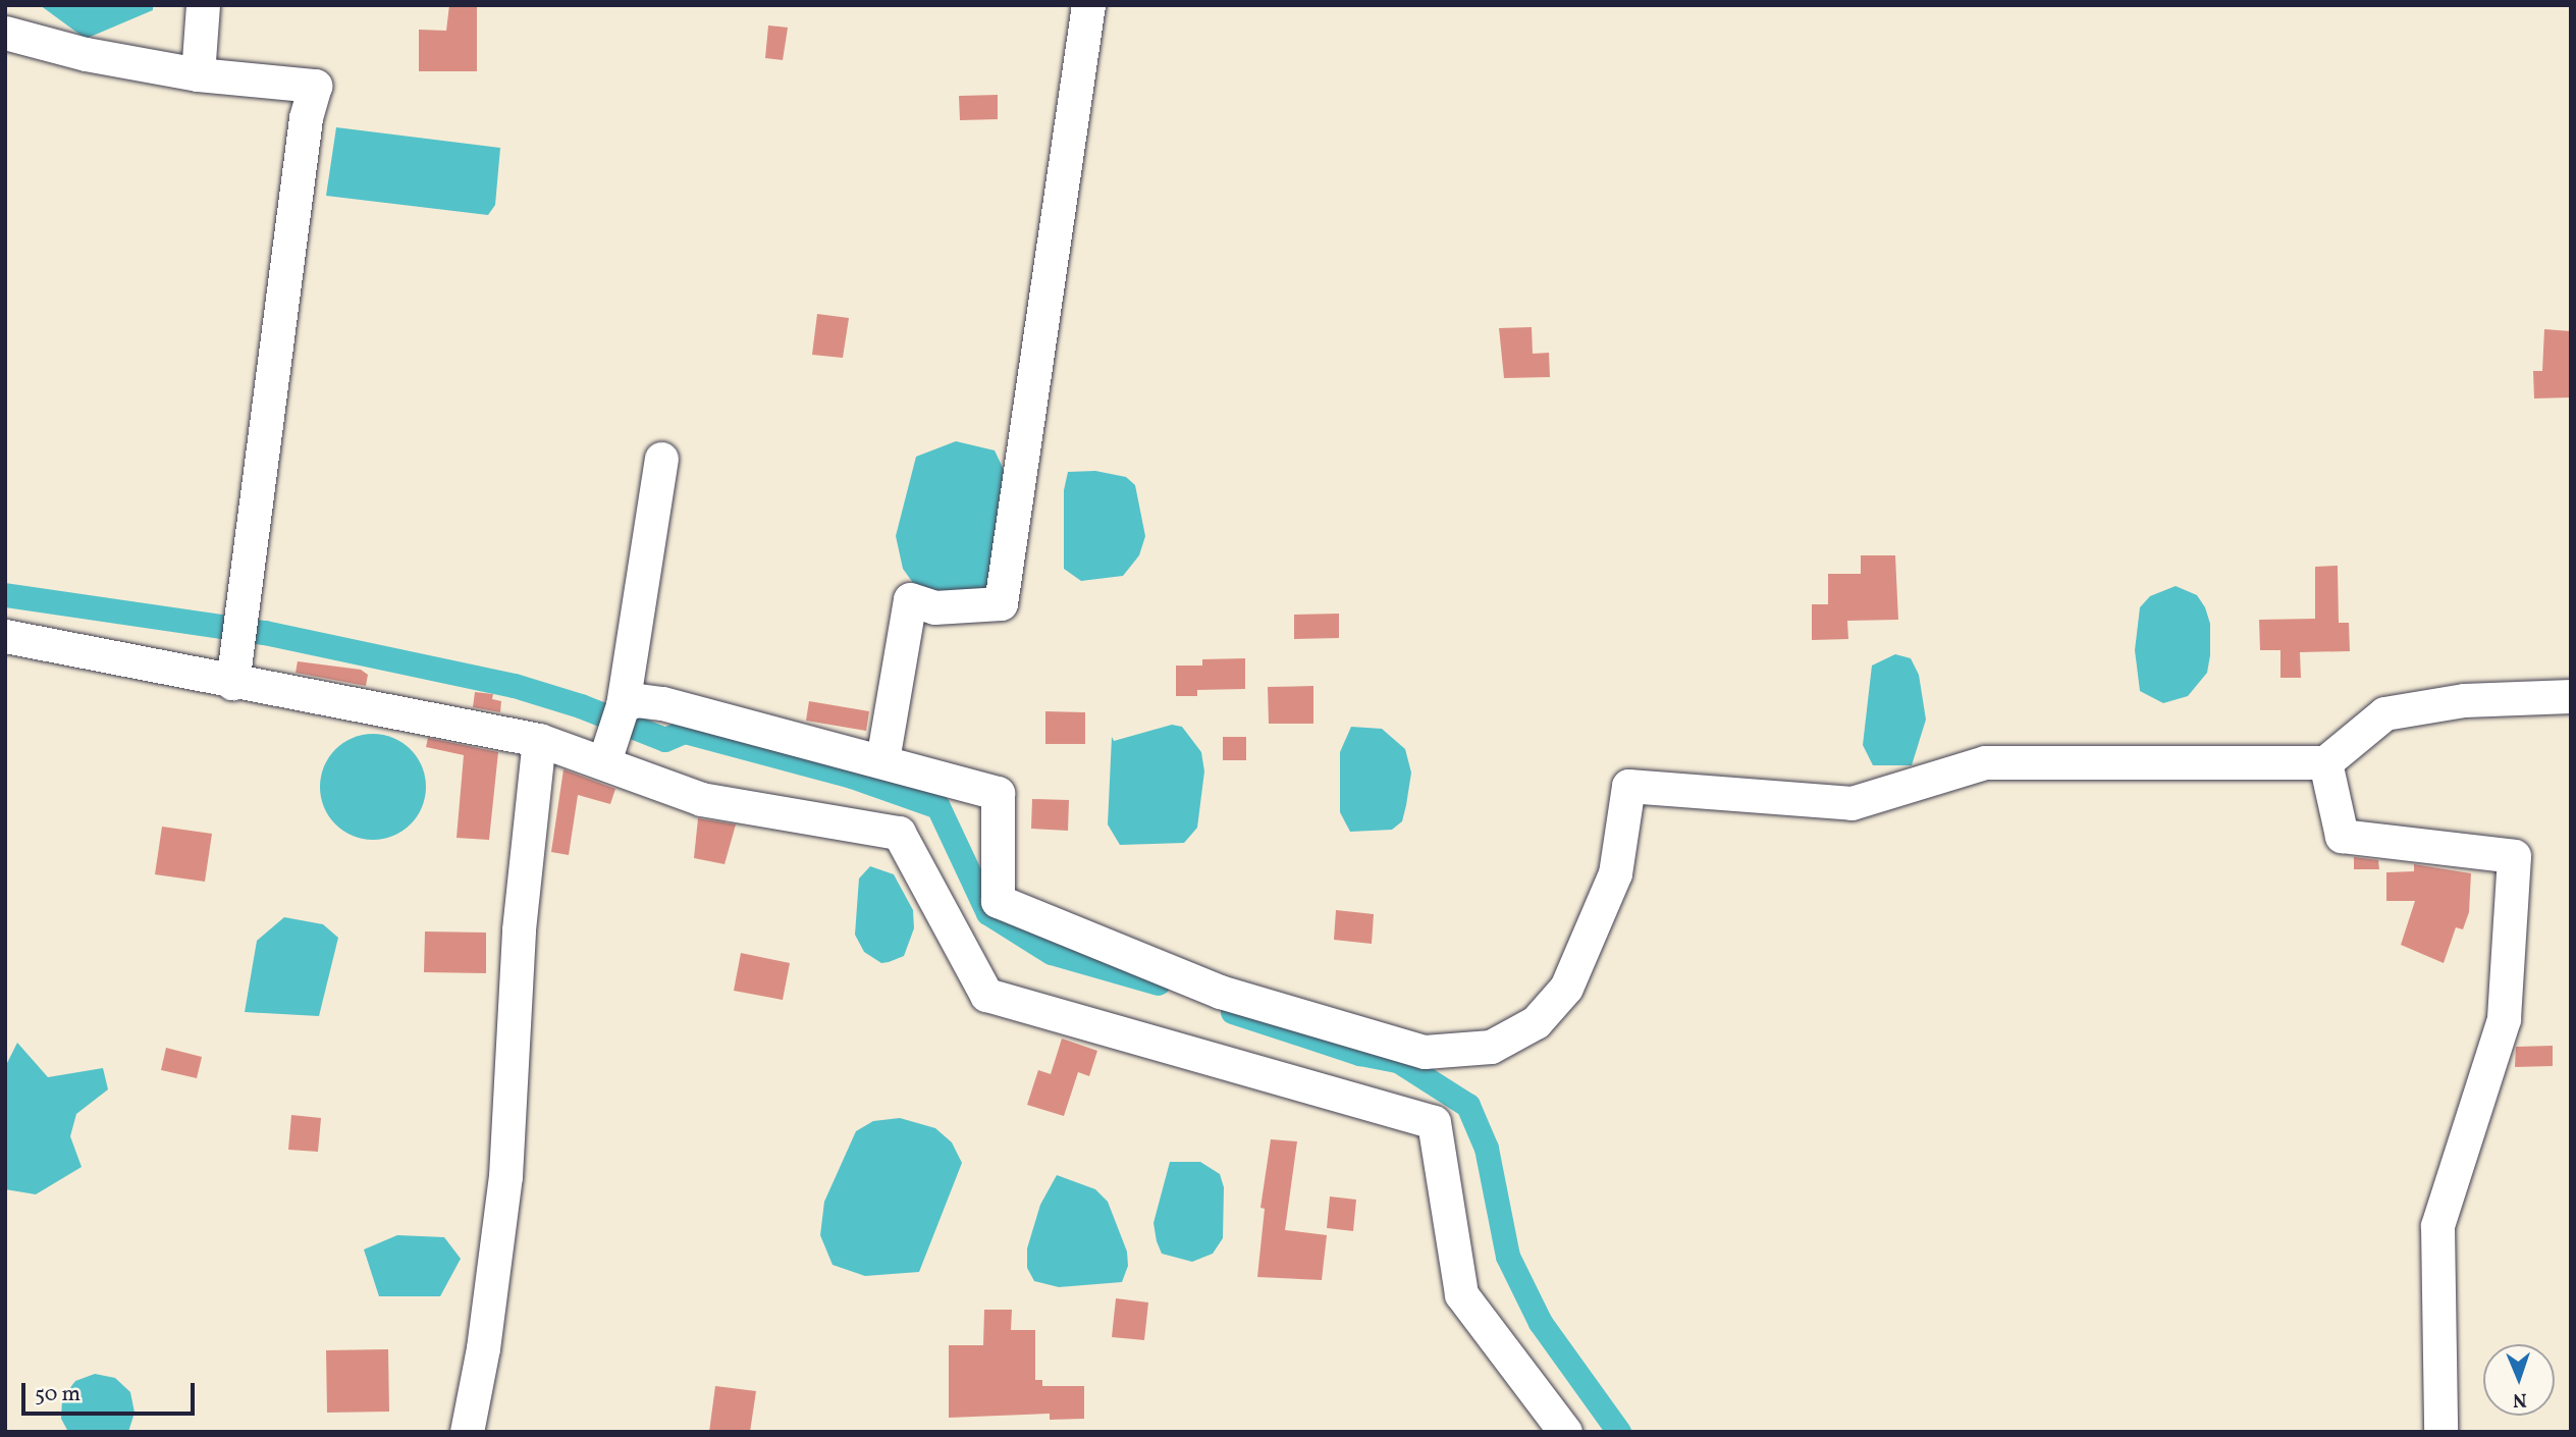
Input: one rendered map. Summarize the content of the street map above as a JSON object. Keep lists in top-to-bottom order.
{
  "scale_bar": "50 m",
  "north": "bottom"
}
